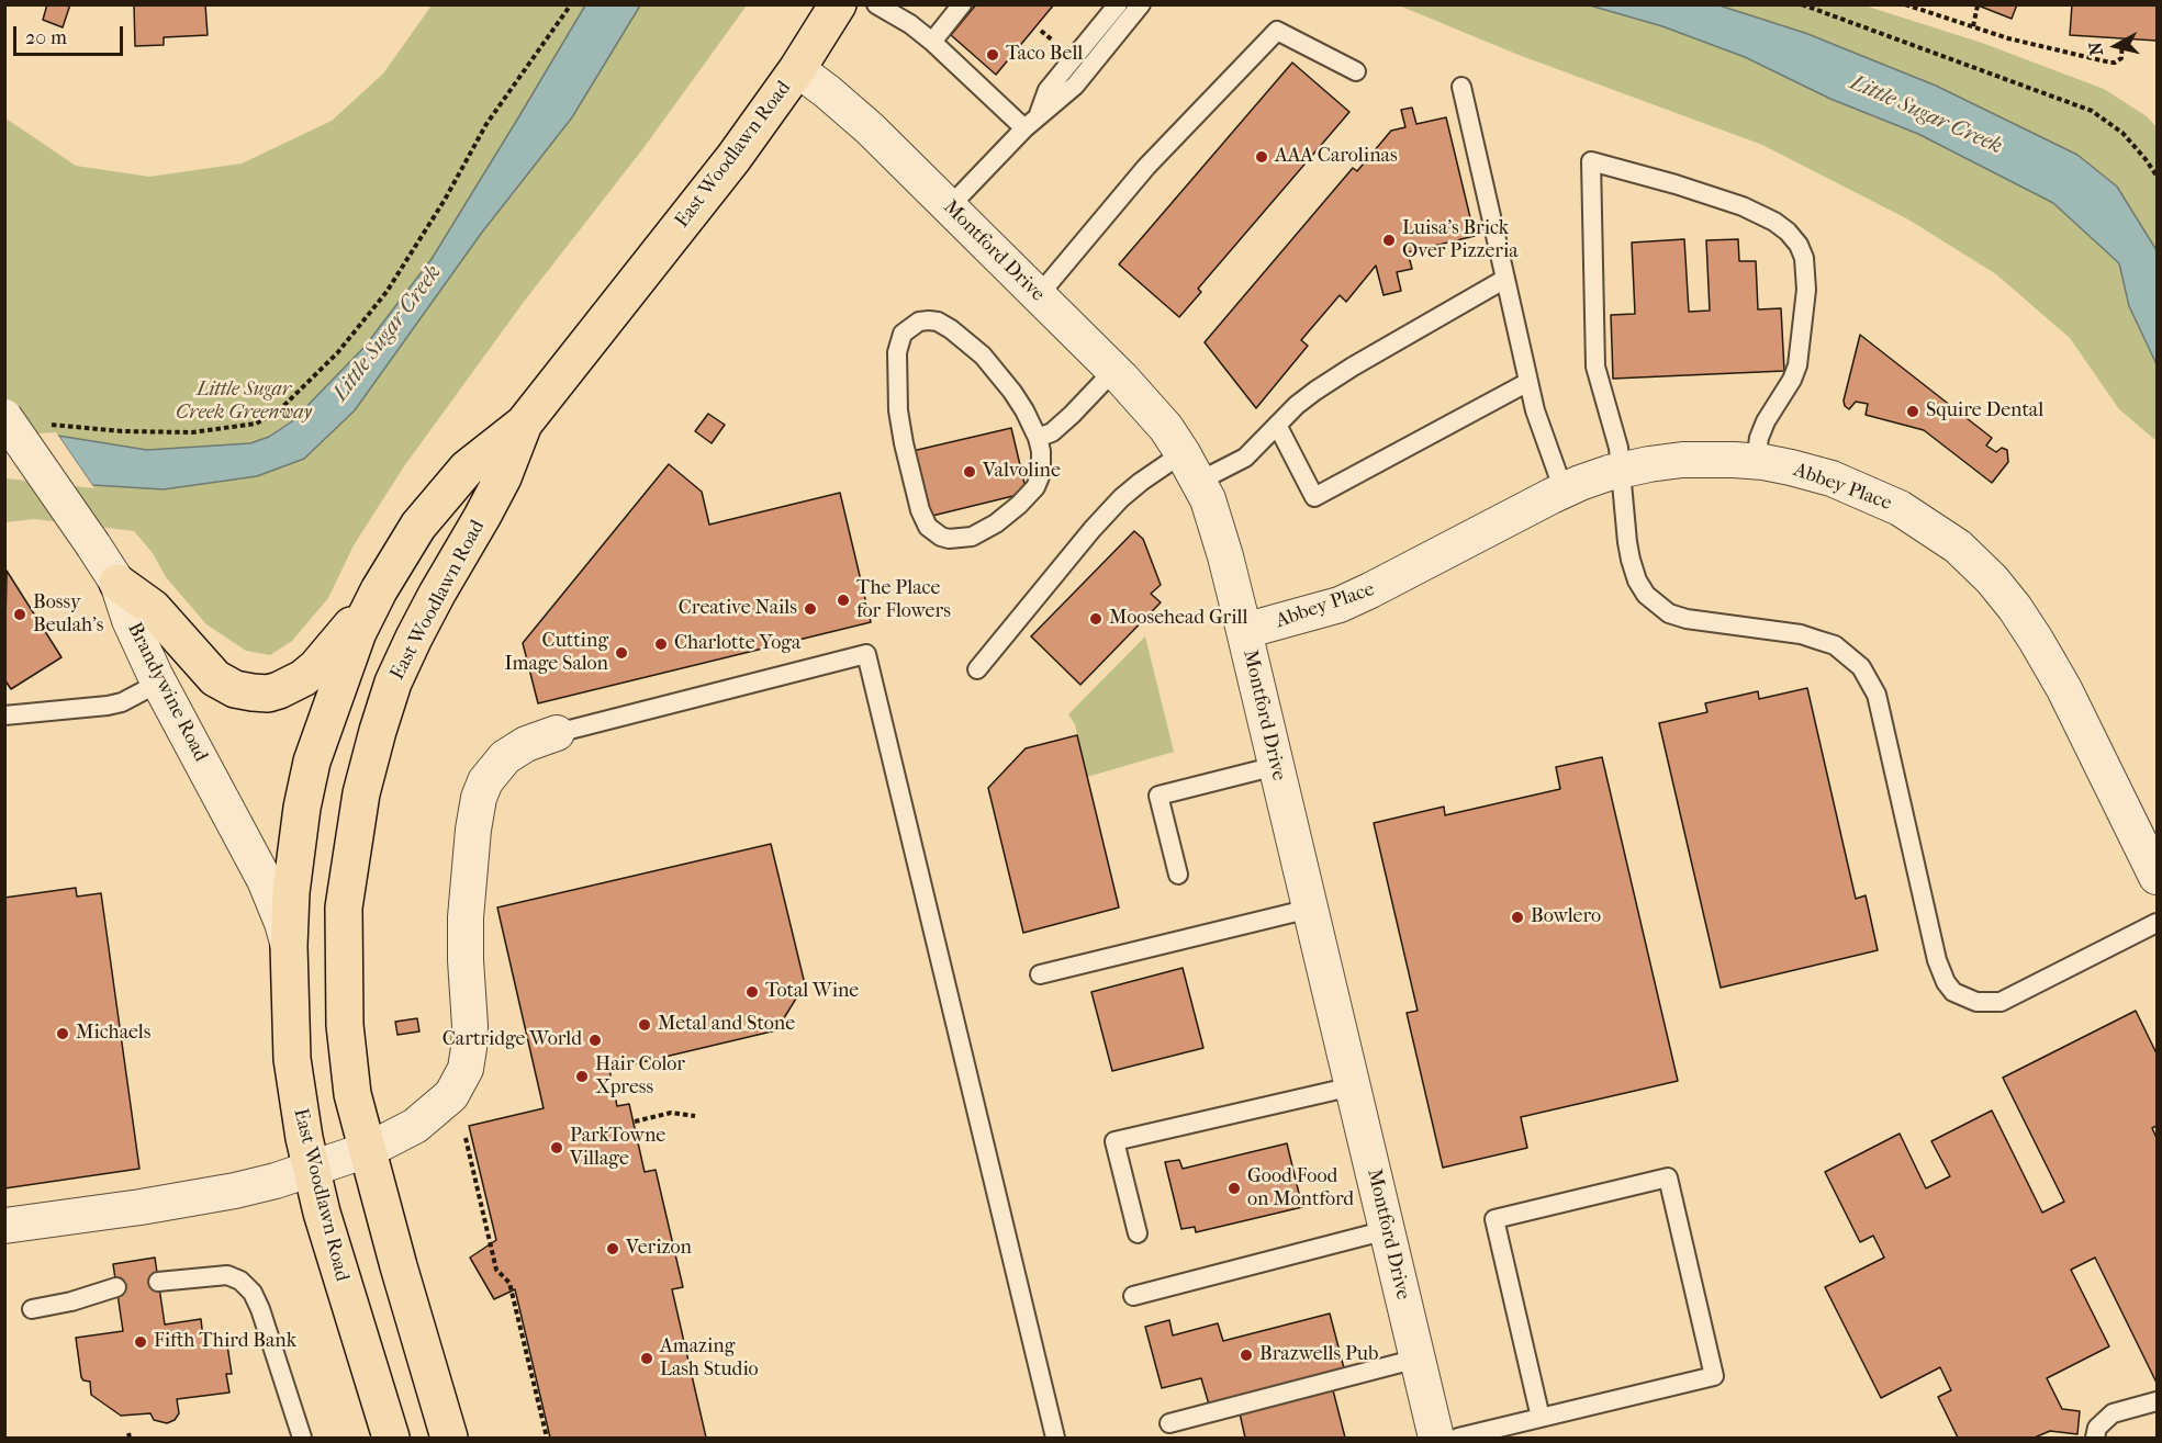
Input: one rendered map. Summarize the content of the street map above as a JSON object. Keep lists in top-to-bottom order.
{
  "streets": {
    "main road": ["East Woodlawn Road"],
    "street": ["Montford Drive", "Abbey Place", "Brandywine Road"]
  },
  "crossings": [
    ["East Woodlawn Road", "Montford Drive"],
    ["East Woodlawn Road", "Brandywine Road"],
    ["Montford Drive", "Abbey Place"]
  ],
  "water": ["Little Sugar Creek"],
  "parks": ["Little Sugar Creek Greenway"],
  "places": [
    "Taco Bell",
    "AAA Carolinas",
    "Luisa's Brick Over Pizzeria",
    "Squire Dental",
    "Valvoline",
    "The Place for Flowers",
    "Creative Nails",
    "Bossy Beulah's",
    "Moosehead Grill",
    "Charlotte Yoga",
    "Cutting Image Salon",
    "Bowlero",
    "Total Wine",
    "Metal and Stone",
    "Michaels",
    "Cartridge World",
    "Hair Color Xpress",
    "ParkTowne Village",
    "Good Food on Montford",
    "Verizon",
    "Fifth Third Bank",
    "Brazwells Pub",
    "Amazing Lash Studio"
  ],
  "scale_bar": "20 m",
  "north": "left"
}
